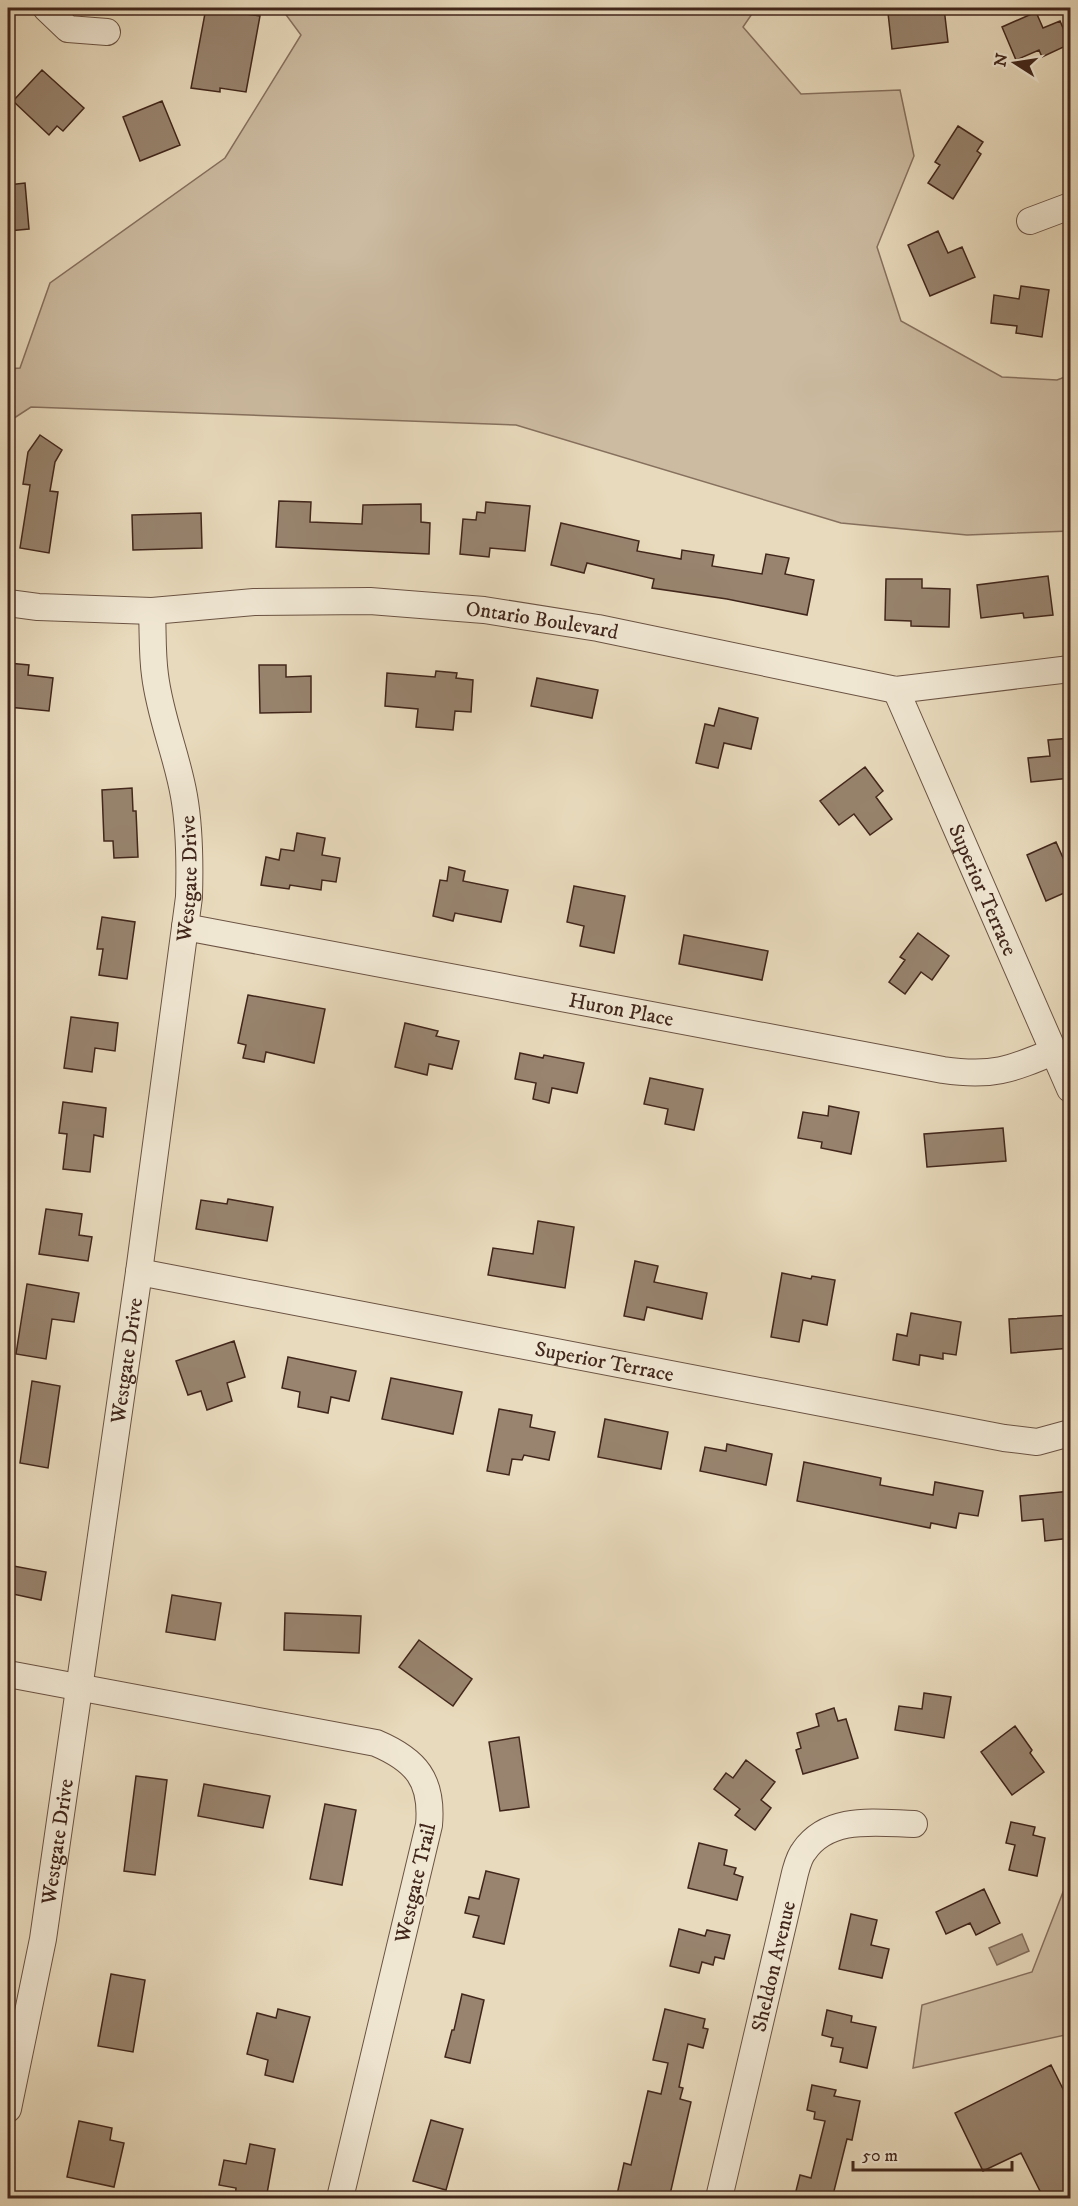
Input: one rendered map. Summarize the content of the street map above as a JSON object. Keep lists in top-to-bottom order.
{
  "streets": {
    "street": [
      "Ontario Boulevard",
      "Westgate Drive",
      "Superior Terrace",
      "Huron Place",
      "Westgate Trail",
      "Sheldon Avenue"
    ]
  },
  "crossings": [
    ["Ontario Boulevard", "Westgate Drive"],
    ["Ontario Boulevard", "Superior Terrace"],
    ["Westgate Drive", "Superior Terrace"],
    ["Westgate Drive", "Huron Place"],
    ["Westgate Drive", "Westgate Trail"],
    ["Superior Terrace", "Huron Place"]
  ],
  "scale_bar": "50 m",
  "north": "left"
}
